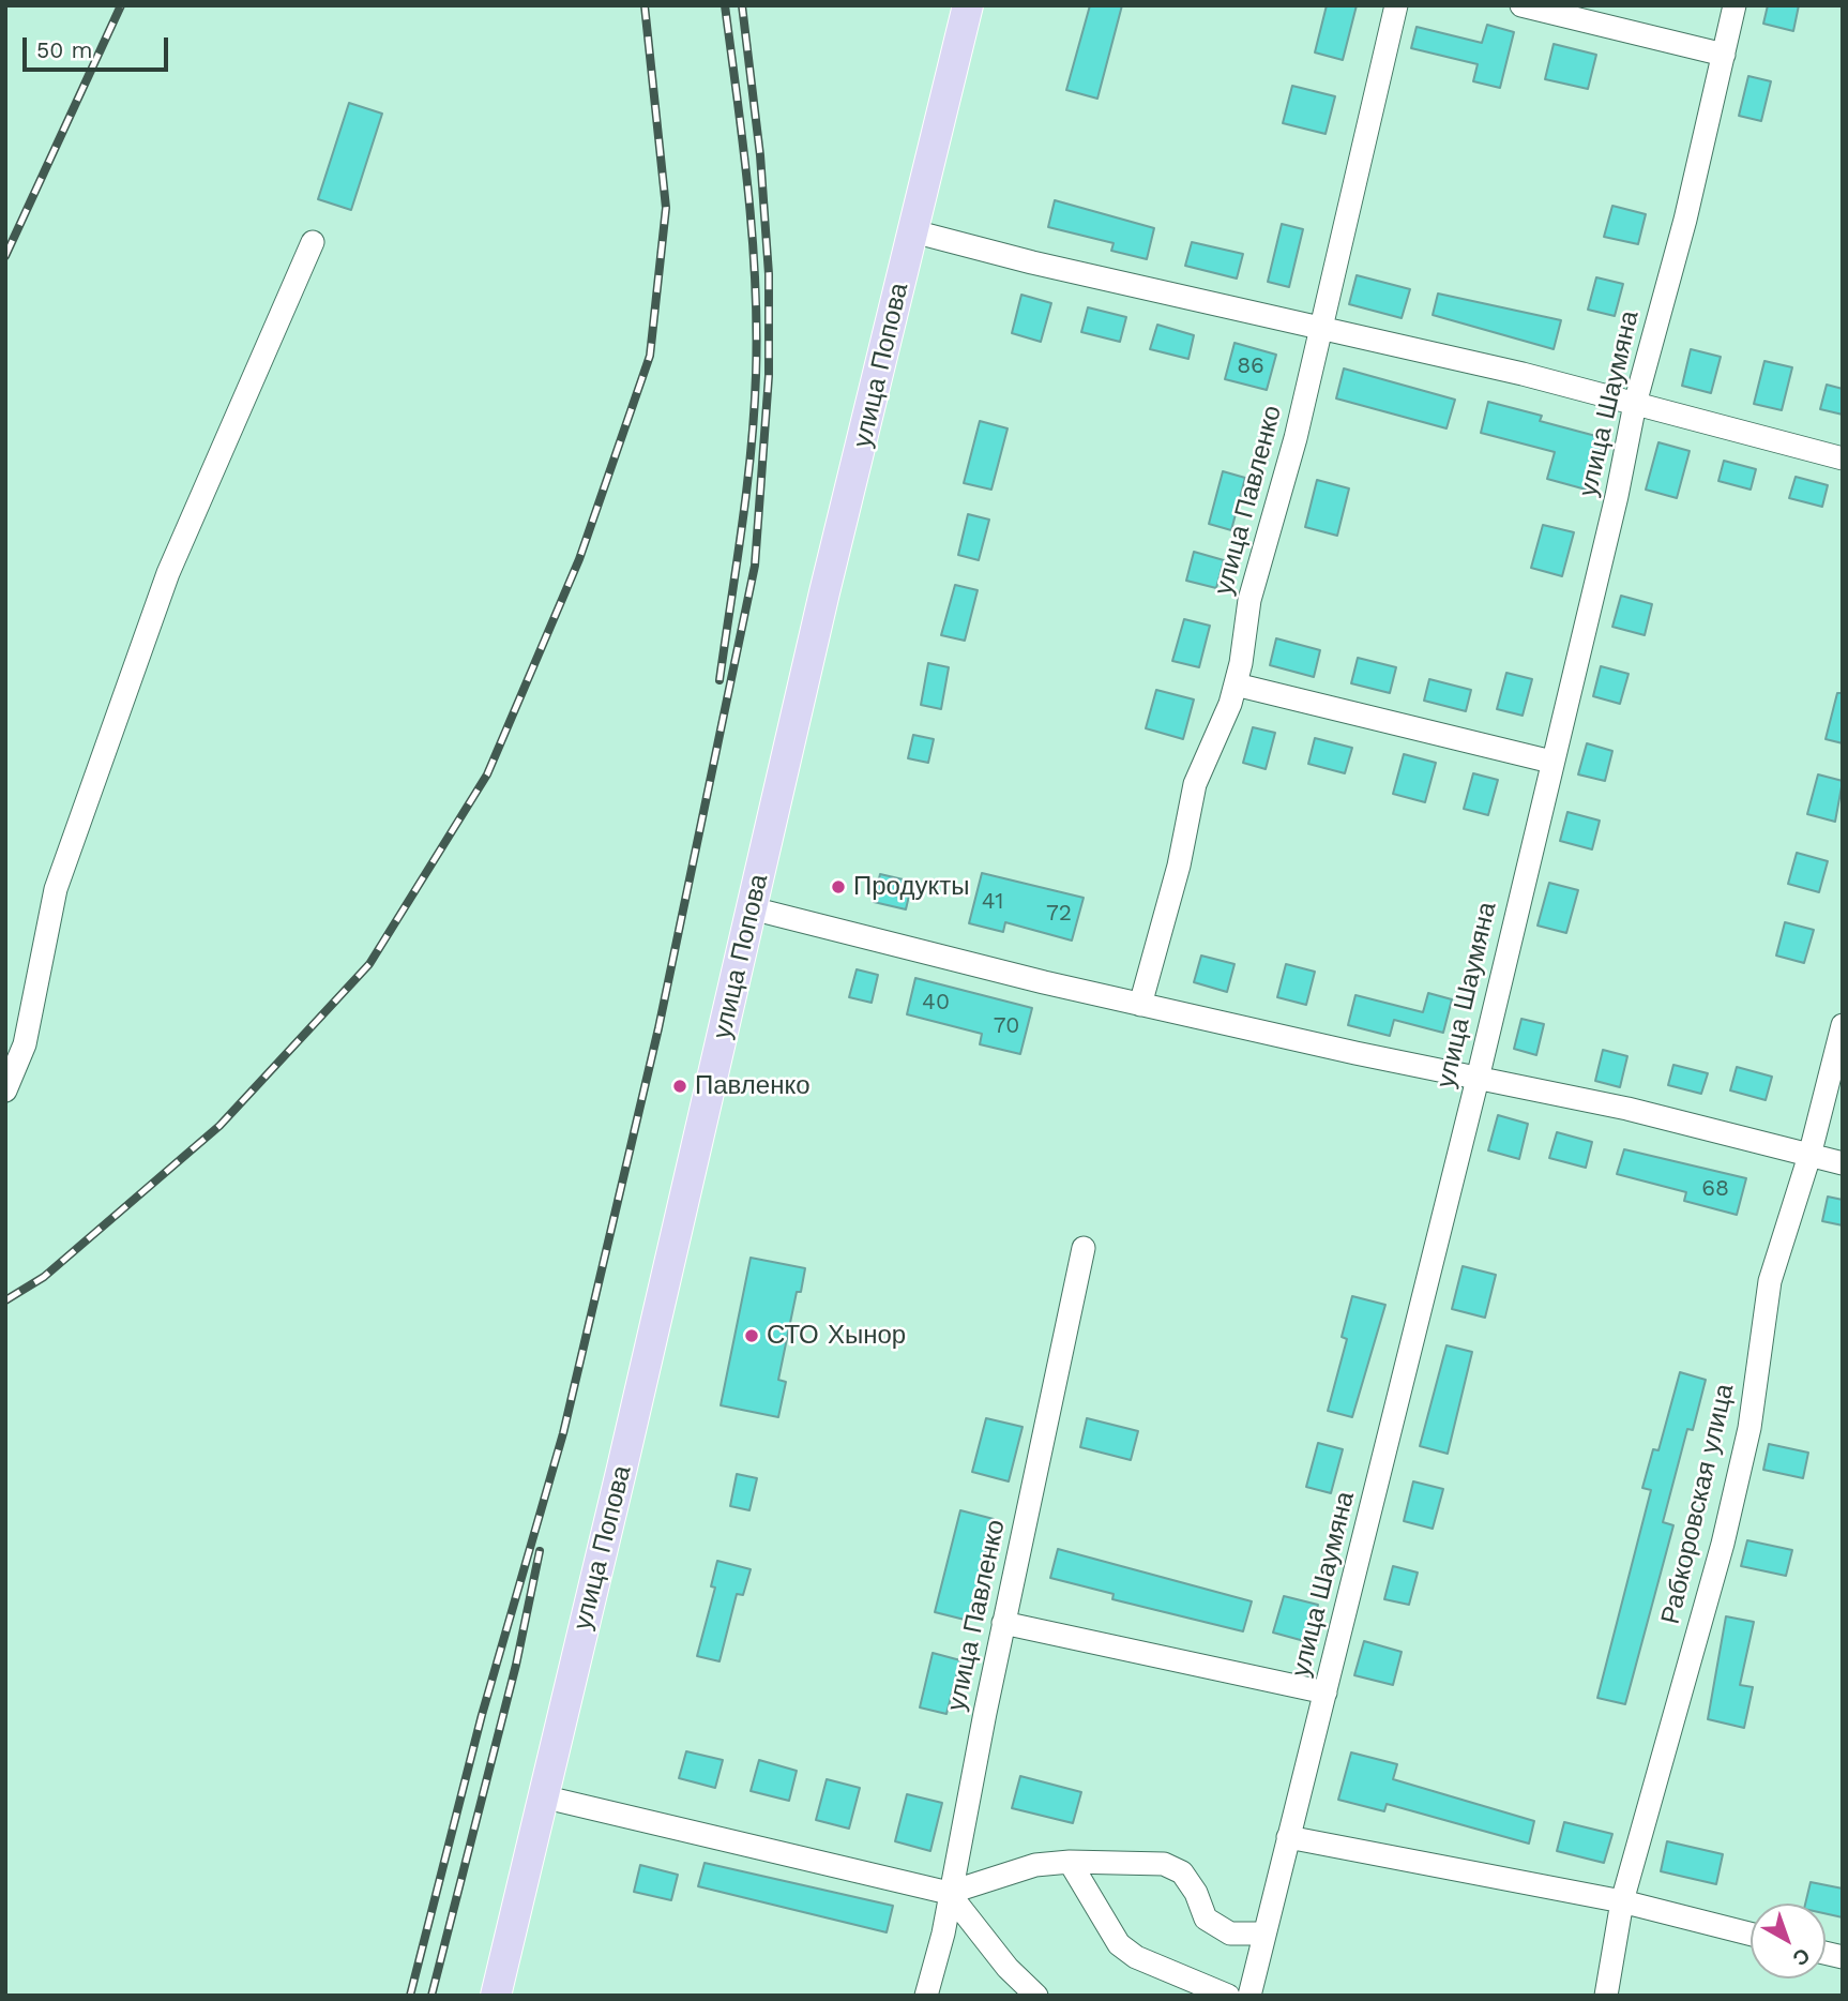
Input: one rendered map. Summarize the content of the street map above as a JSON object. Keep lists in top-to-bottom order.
{
  "streets": {
    "main road": ["улица Попова"],
    "street": ["улица Шаумяна", "улица Павленко", "Рабкоровская улица"]
  },
  "places": ["Продукты", "Павленко", "СТО Хынор"],
  "house_numbers": [
    "86",
    "41",
    "72",
    "40",
    "70",
    "68"
  ],
  "scale_bar": "50 m",
  "north": "bottom right"
}
